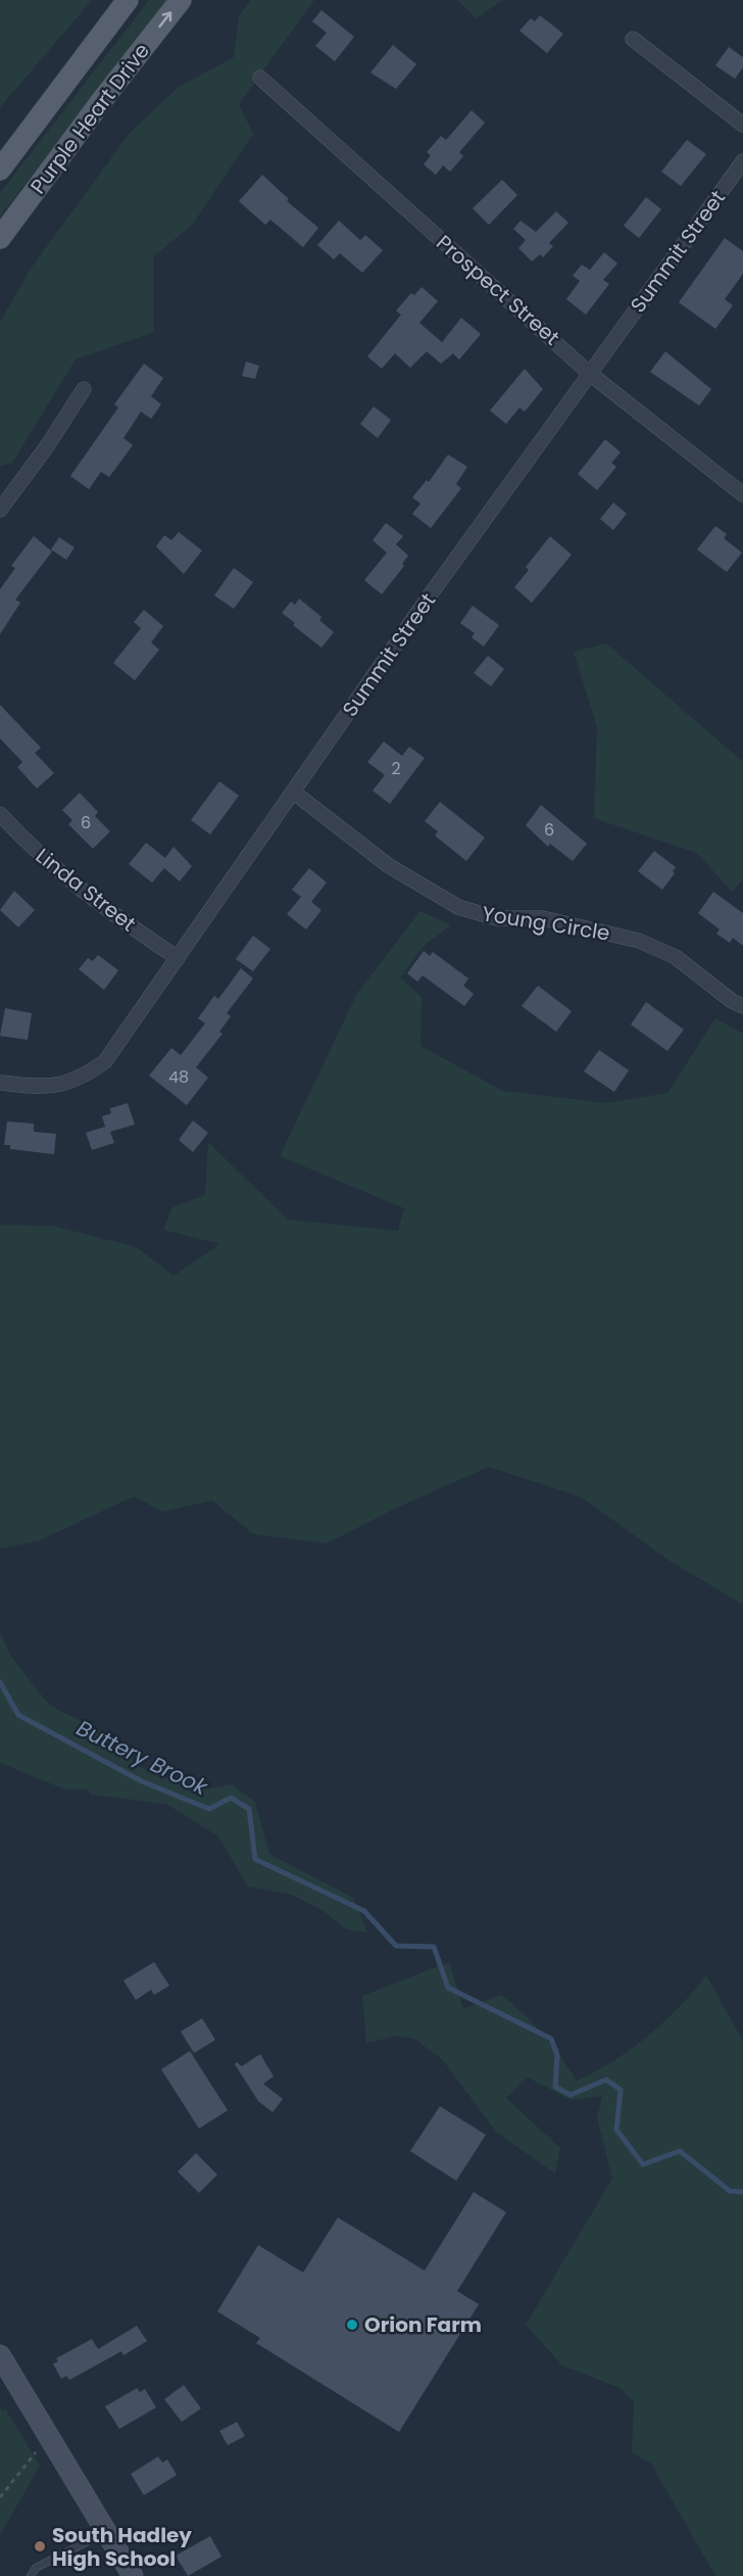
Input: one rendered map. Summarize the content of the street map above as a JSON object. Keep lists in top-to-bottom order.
{
  "streets": {
    "main road": ["Purple Heart Drive"],
    "street": [
      "Summit Street",
      "Prospect Street",
      "Linda Street",
      "Young Circle"
    ]
  },
  "crossings": [
    ["Summit Street", "Prospect Street"],
    ["Summit Street", "Linda Street"],
    ["Summit Street", "Young Circle"]
  ],
  "water": ["Buttery Brook"],
  "places": ["Orion Farm", "South Hadley High School"],
  "house_numbers": [
    "2",
    "6",
    "6",
    "48"
  ]
}
